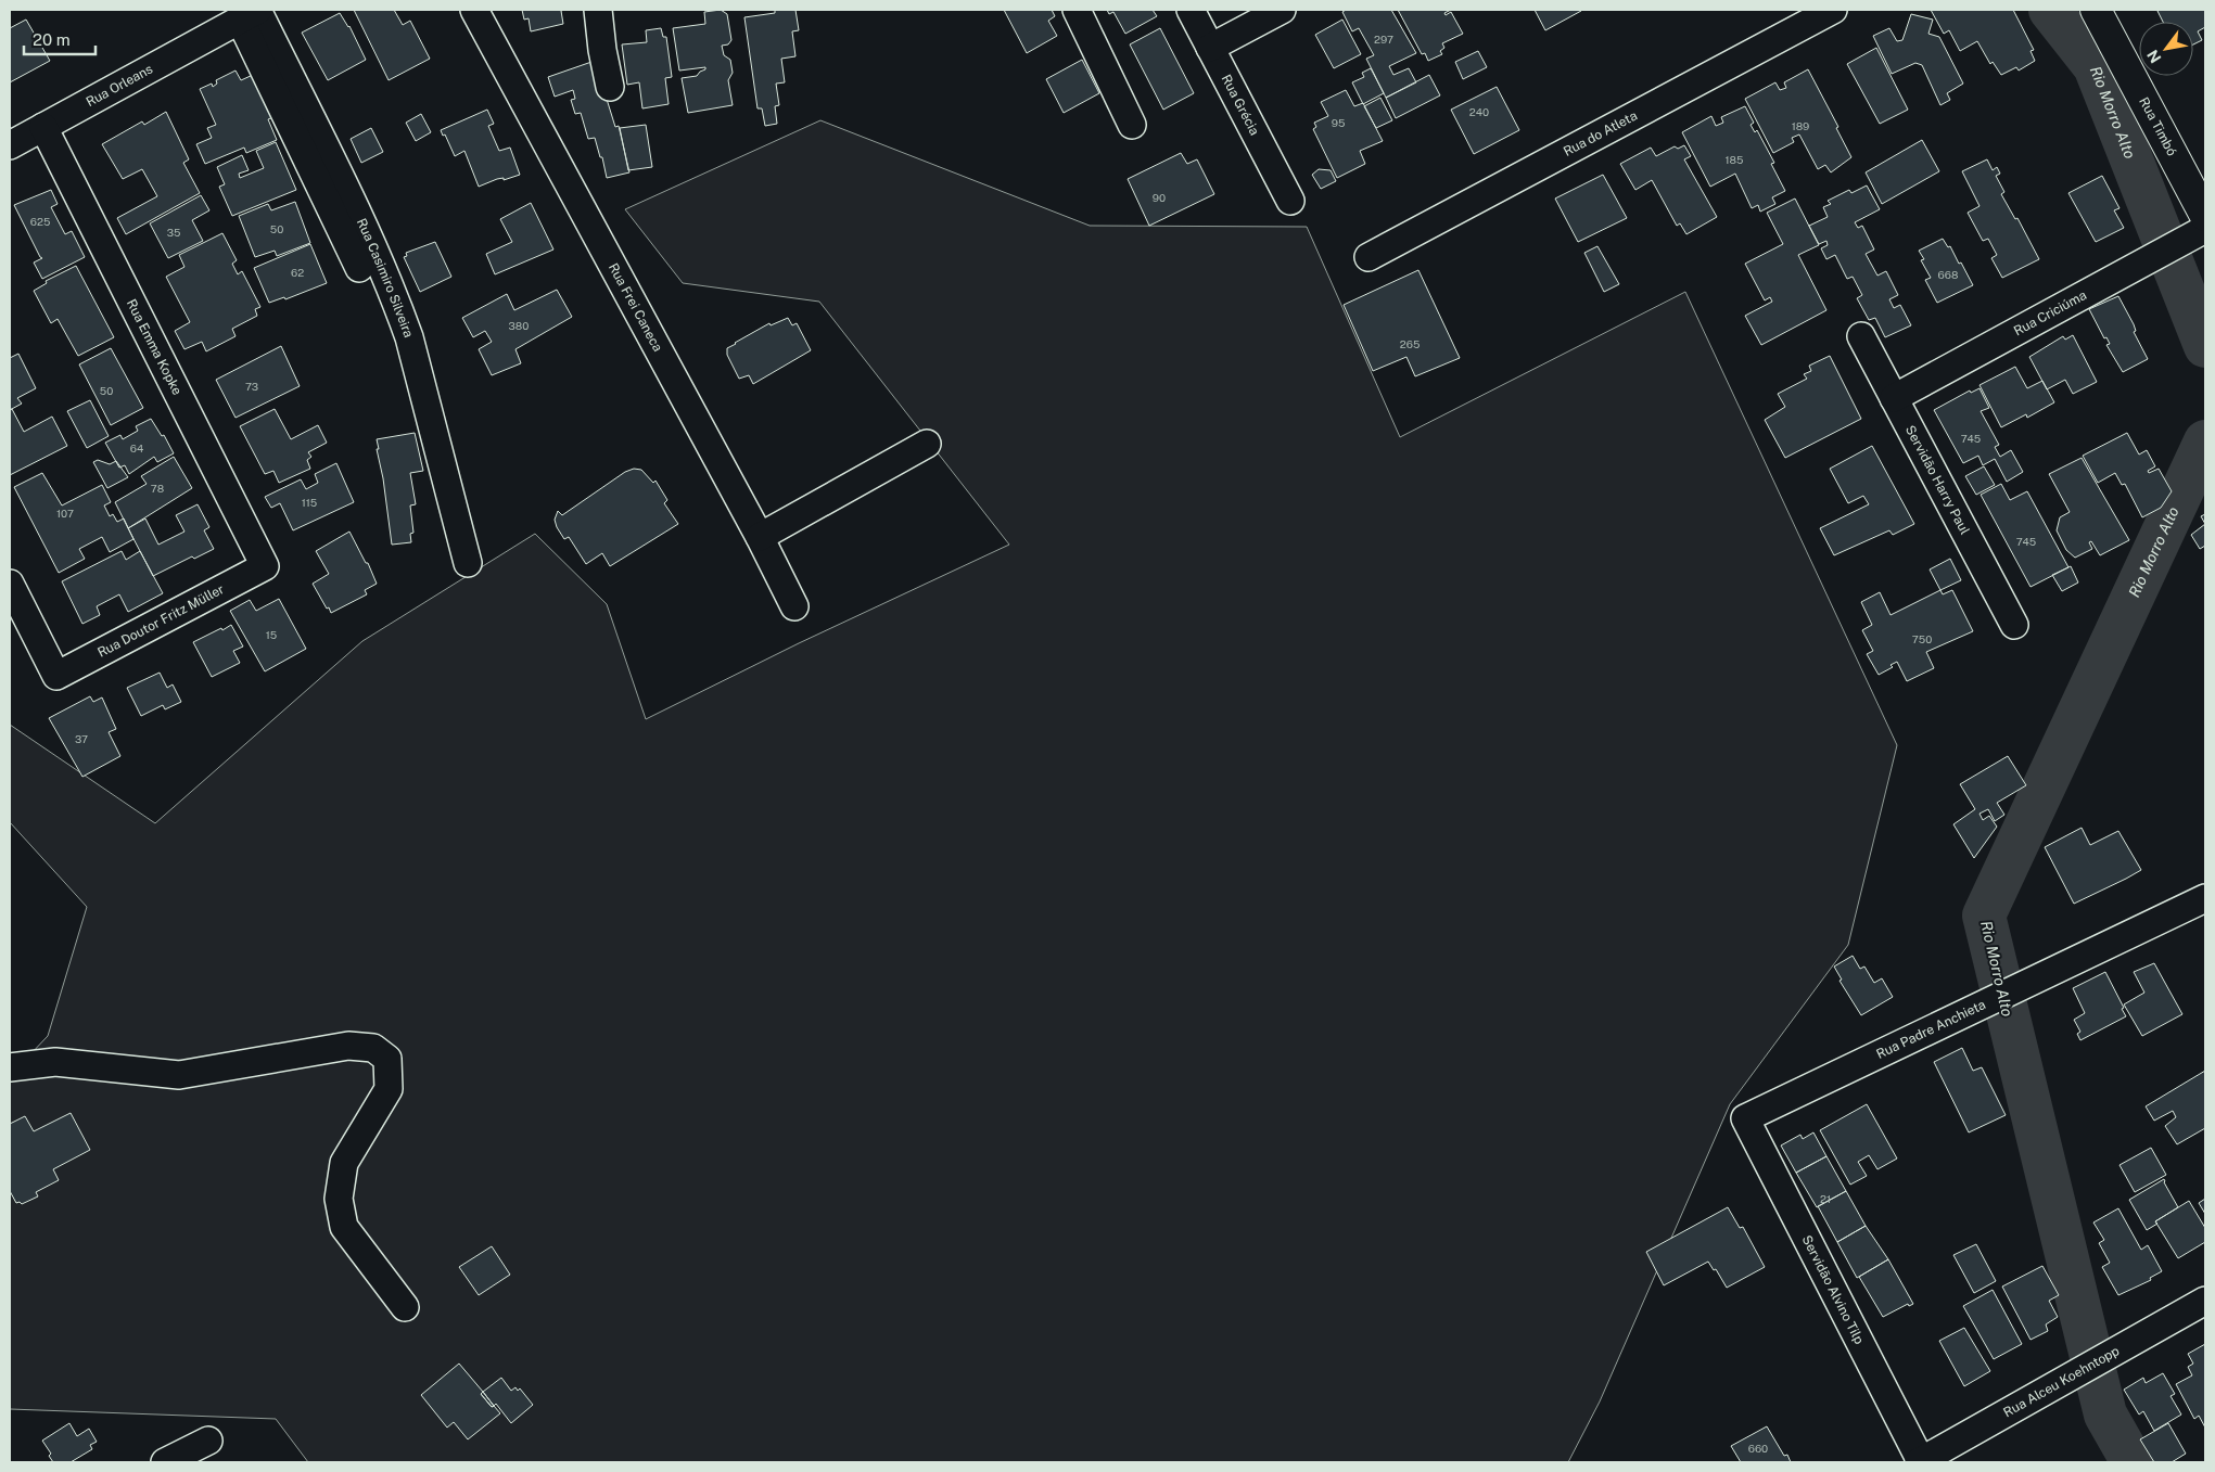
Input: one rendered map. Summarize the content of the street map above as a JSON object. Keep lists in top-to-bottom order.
{
  "streets": {
    "main road": ["Rua Timbó"],
    "street": [
      "Rua Orleans",
      "Rua Grécia",
      "Rua do Atleta",
      "Rua Casimiro Silveira",
      "Rua Frei Caneca",
      "Rua Criciúma",
      "Rua Emma Kopke",
      "Servidão Harry Paul",
      "Rua Doutor Fritz Müller",
      "Rua Padre Anchieta",
      "Servidão Alvino Tilp",
      "Rua Alceu Koehntopp"
    ]
  },
  "crossings": [
    ["Rua Orleans", "Rua Casimiro Silveira"],
    ["Rua Orleans", "Rua Emma Kopke"],
    ["Rua Criciúma", "Servidão Harry Paul"],
    ["Rua Emma Kopke", "Rua Doutor Fritz Müller"],
    ["Rua Padre Anchieta", "Servidão Alvino Tilp"],
    ["Servidão Alvino Tilp", "Rua Alceu Koehntopp"]
  ],
  "water": ["Rio Morro Alto"],
  "house_numbers": [
    "297",
    "240",
    "95",
    "189",
    "185",
    "90",
    "625",
    "50",
    "35",
    "62",
    "668",
    "380",
    "265",
    "73",
    "50",
    "745",
    "64",
    "78",
    "115",
    "107",
    "745",
    "15",
    "750",
    "37",
    "21",
    "660"
  ],
  "scale_bar": "20 m",
  "north": "bottom left"
}
